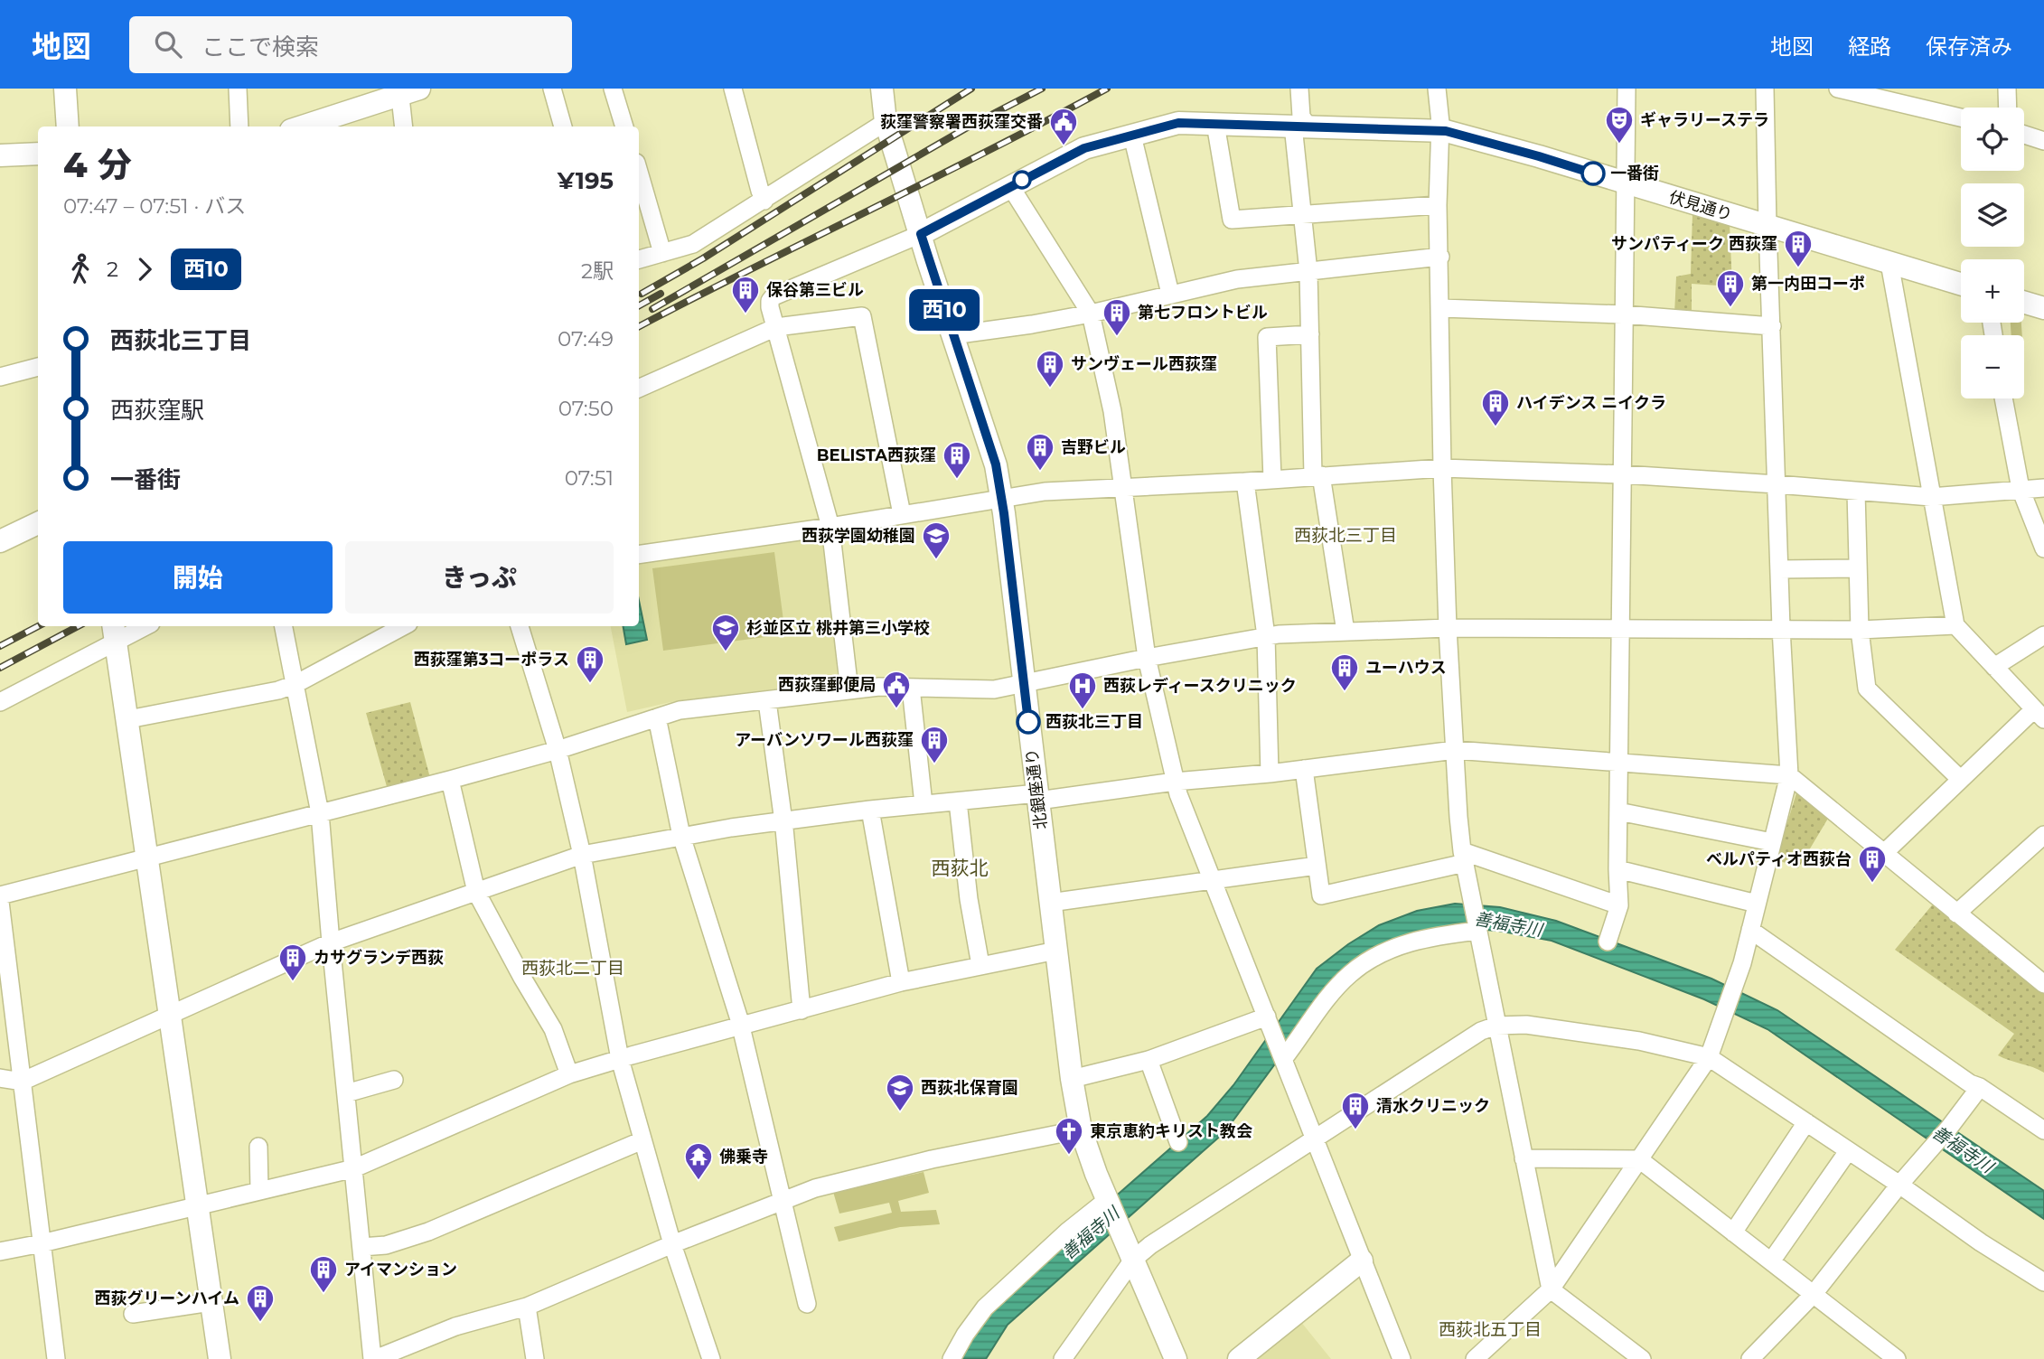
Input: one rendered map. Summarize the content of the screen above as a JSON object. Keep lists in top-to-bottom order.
{
  "streets": {
    "street": ["伏見通り", "北銀座通り"]
  },
  "crossings": [
    ["伏見通り", "北銀座通り"]
  ],
  "districts": [
    "西荻北三丁目",
    "西荻北",
    "西荻北二丁目",
    "西荻北五丁目"
  ],
  "water": ["善福寺川"],
  "places": {
    "theatre": ["ギャラリーステラ"],
    "public building": ["荻窪警察署西荻窪交番", "西荻窪郵便局"],
    "other": ["一番街", "西荻北三丁目"],
    "building": [
      "サンパティーク 西荻窪",
      "第一内田コーポ",
      "保谷第三ビル",
      "第七フロントビル",
      "サンヴェール西荻窪",
      "ハイデンス ニイクラ",
      "吉野ビル",
      "BELISTA西荻窪",
      "西荻窪第3コーポラス",
      "ユーハウス",
      "アーバンソワール西荻窪",
      "ベルパティオ西荻台",
      "カサグランデ西荻",
      "清水クリニック",
      "アイマンション",
      "西荻グリーンハイム"
    ],
    "school or university": ["西荻学園幼稚園", "杉並区立 桃井第三小学校", "西荻北保育園"],
    "hospital": ["西荻レディースクリニック"],
    "church": ["東京恵約キリスト教会"],
    "temple": ["佛乗寺"]
  },
  "lines": ["bus line 西10"],
  "page": {
    "header": "地図",
    "search": "ここで検索",
    "nav": ["地図", "経路", "保存済み"],
    "on_map": "西10",
    "map_buttons": ["+", "−"],
    "heading": ["4 分", "07:47 – 07:51 · バス", "¥195"],
    "legs": ["2", "西10", "2駅"],
    "list": [
      {
        "name": "西荻北三丁目",
        "value": "07:49"
      },
      {
        "name": "西荻窪駅",
        "value": "07:50"
      },
      {
        "name": "一番街",
        "value": "07:51"
      }
    ],
    "buttons": ["開始", "きっぷ"]
  }
}
